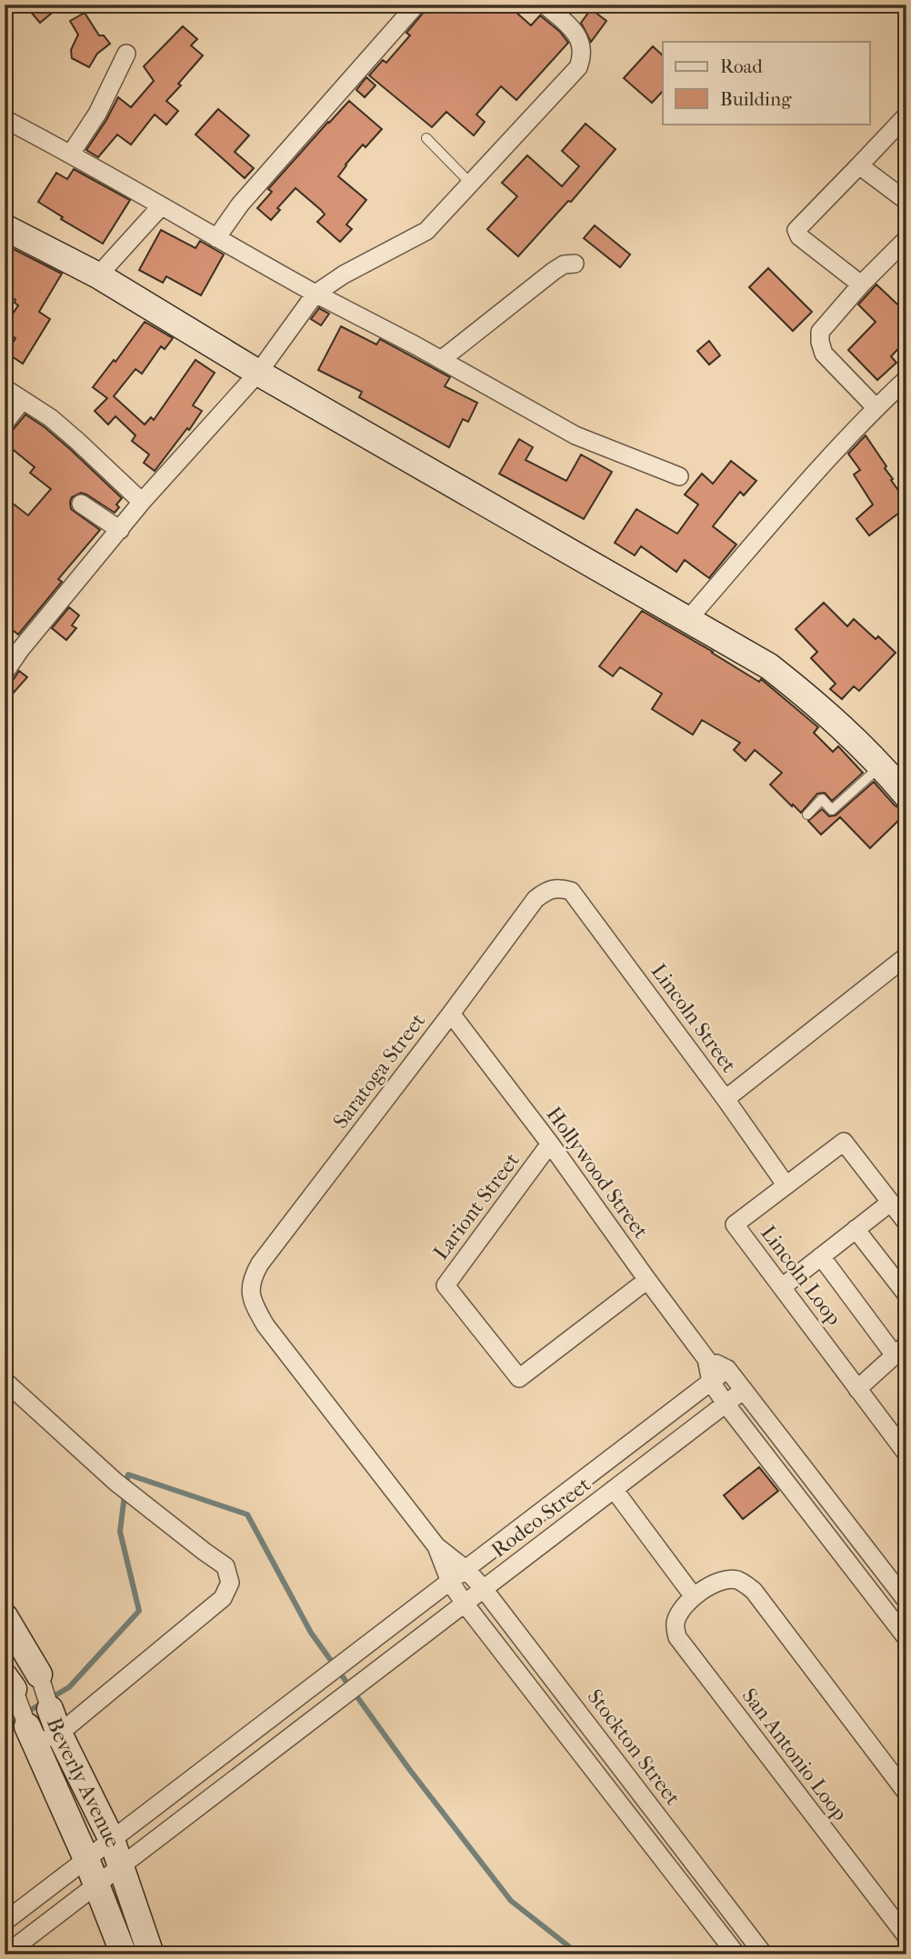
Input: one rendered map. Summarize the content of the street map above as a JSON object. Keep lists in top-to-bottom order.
{
  "streets": {
    "street": [
      "Lincoln Street",
      "Saratoga Street",
      "Hollywood Street",
      "Lariont Street",
      "Lincoln Loop",
      "Rodeo Street",
      "Stockton Street",
      "San Antonio Loop",
      "Beverly Avenue"
    ]
  },
  "crossings": [
    ["Lincoln Street", "Saratoga Street"],
    ["Lincoln Street", "Lincoln Loop"],
    ["Saratoga Street", "Hollywood Street"],
    ["Saratoga Street", "Stockton Street"],
    ["Hollywood Street", "Lariont Street"],
    ["Rodeo Street", "Stockton Street"],
    ["Rodeo Street", "Beverly Avenue"]
  ],
  "legend": ["Road", "Building"]
}
